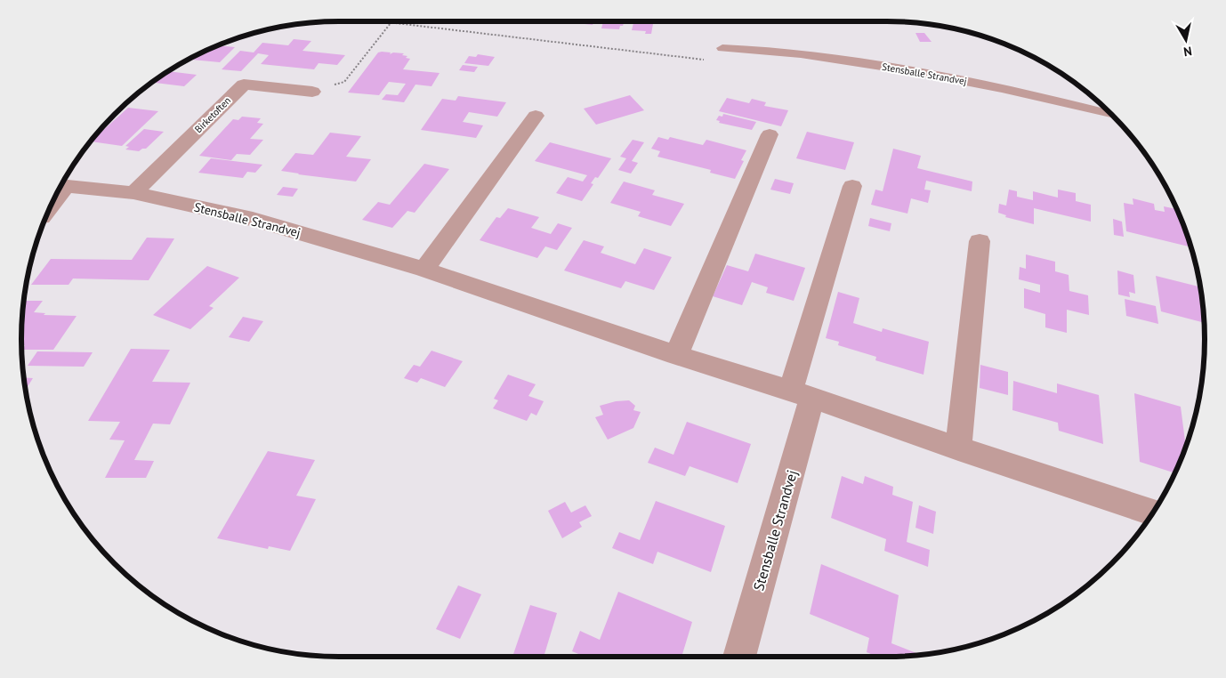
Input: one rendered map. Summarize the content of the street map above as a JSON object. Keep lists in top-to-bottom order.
{
  "streets": {
    "street": ["Stensballe Strandvej", "Birketoften"]
  },
  "crossings": [
    ["Stensballe Strandvej", "Birketoften"]
  ],
  "north": "bottom"
}
